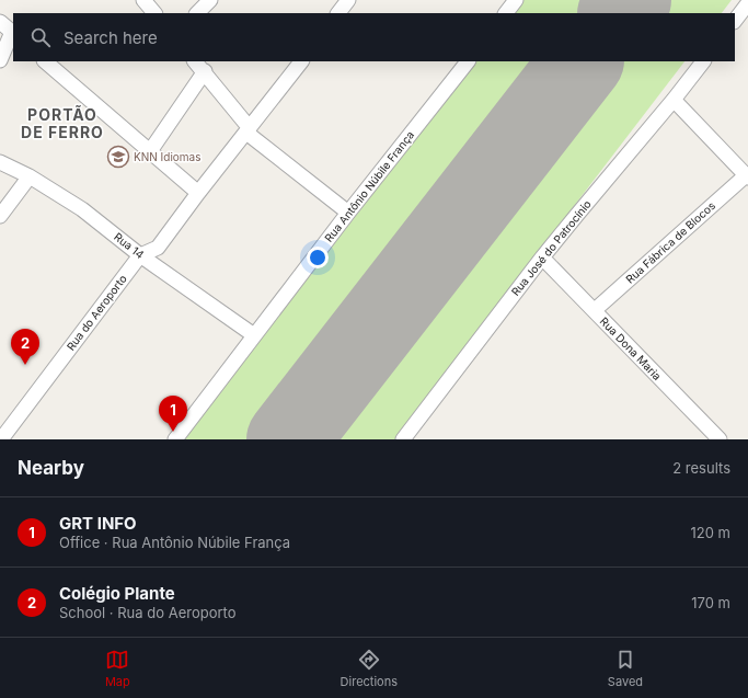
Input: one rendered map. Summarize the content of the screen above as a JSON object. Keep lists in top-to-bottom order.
{
  "streets": {
    "street": [
      "Rua Antônio Núbile França",
      "Rua Fábrica de Blocos",
      "Rua 14",
      "Rua José do Patrocínio",
      "Rua do Aeroporto",
      "Rua Dona Maria"
    ]
  },
  "crossings": [
    ["Rua Antônio Núbile França", "Rua 14"],
    ["Rua Fábrica de Blocos", "Rua Dona Maria"],
    ["Rua 14", "Rua do Aeroporto"],
    ["Rua José do Patrocínio", "Rua Dona Maria"]
  ],
  "districts": ["PORTÃO DE FERRO"],
  "places": {
    "school or university": ["KNN Idiomas"]
  },
  "page": {
    "search": "Search here",
    "pins": ["2", "1"],
    "heading": ["Nearby", "2 results"],
    "list": [
      {
        "mark": "1",
        "name": "GRT INFO",
        "note": "Office · Rua Antônio Núbile França",
        "value": "120 m"
      },
      {
        "mark": "2",
        "name": "Colégio Plante",
        "note": "School · Rua do Aeroporto",
        "value": "170 m"
      }
    ],
    "nav": ["Map", "Directions", "Saved"]
  }
}
